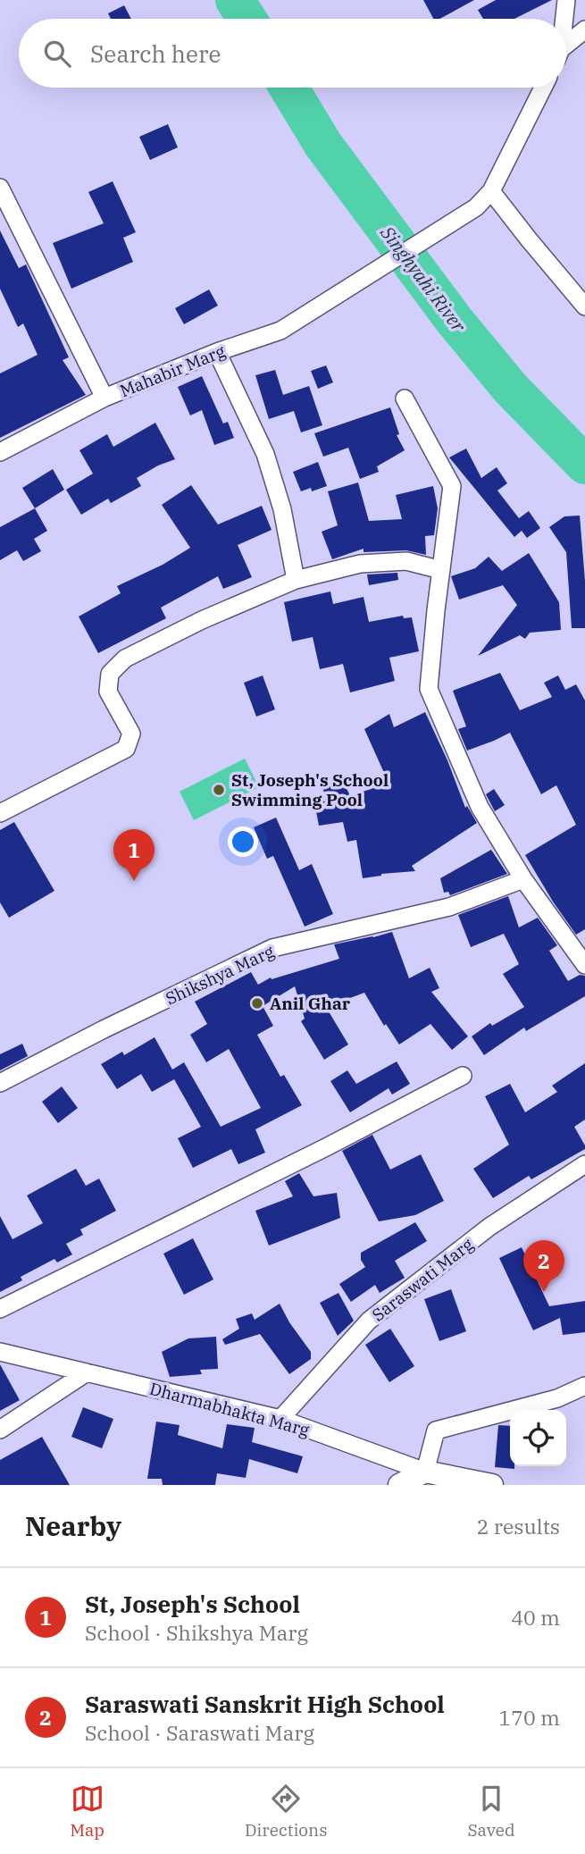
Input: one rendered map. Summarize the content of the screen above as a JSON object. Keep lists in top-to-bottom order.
{
  "streets": {
    "street": [
      "Mahabir Marg",
      "Shikshya Marg",
      "Saraswati Marg",
      "Dharmabhakta Marg"
    ]
  },
  "crossings": [
    ["Saraswati Marg", "Dharmabhakta Marg"]
  ],
  "water": ["Singhyahi River"],
  "places": ["St, Joseph's School Swimming Pool", "Anil Ghar"],
  "page": {
    "search": "Search here",
    "pins": ["1", "2"],
    "heading": ["Nearby", "2 results"],
    "list": [
      {
        "mark": "1",
        "name": "St, Joseph's School",
        "note": "School · Shikshya Marg",
        "value": "40 m"
      },
      {
        "mark": "2",
        "name": "Saraswati Sanskrit High School",
        "note": "School · Saraswati Marg",
        "value": "170 m"
      }
    ],
    "nav": ["Map", "Directions", "Saved"]
  }
}
